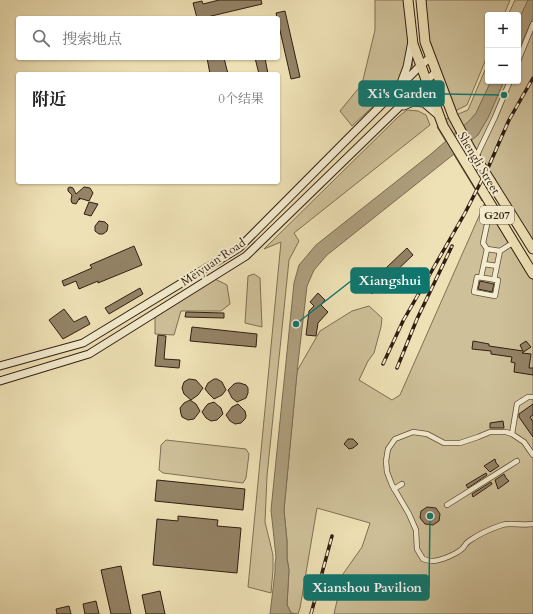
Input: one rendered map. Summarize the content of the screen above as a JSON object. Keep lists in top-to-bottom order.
{
  "streets": {
    "highway": ["Shengli Street", "G207"],
    "main road": ["Meiyuan Road"]
  },
  "crossings": [
    ["Shengli Street", "G207"],
    ["Shengli Street", "Meiyuan Road"],
    ["G207", "Meiyuan Road"]
  ],
  "places": ["Xi's Garden", "Xiangshui", "Xianshou Pavilion"],
  "page": {
    "map_buttons": ["+", "−"],
    "search": "搜索地点",
    "heading": ["附近", "0个结果"]
  }
}
